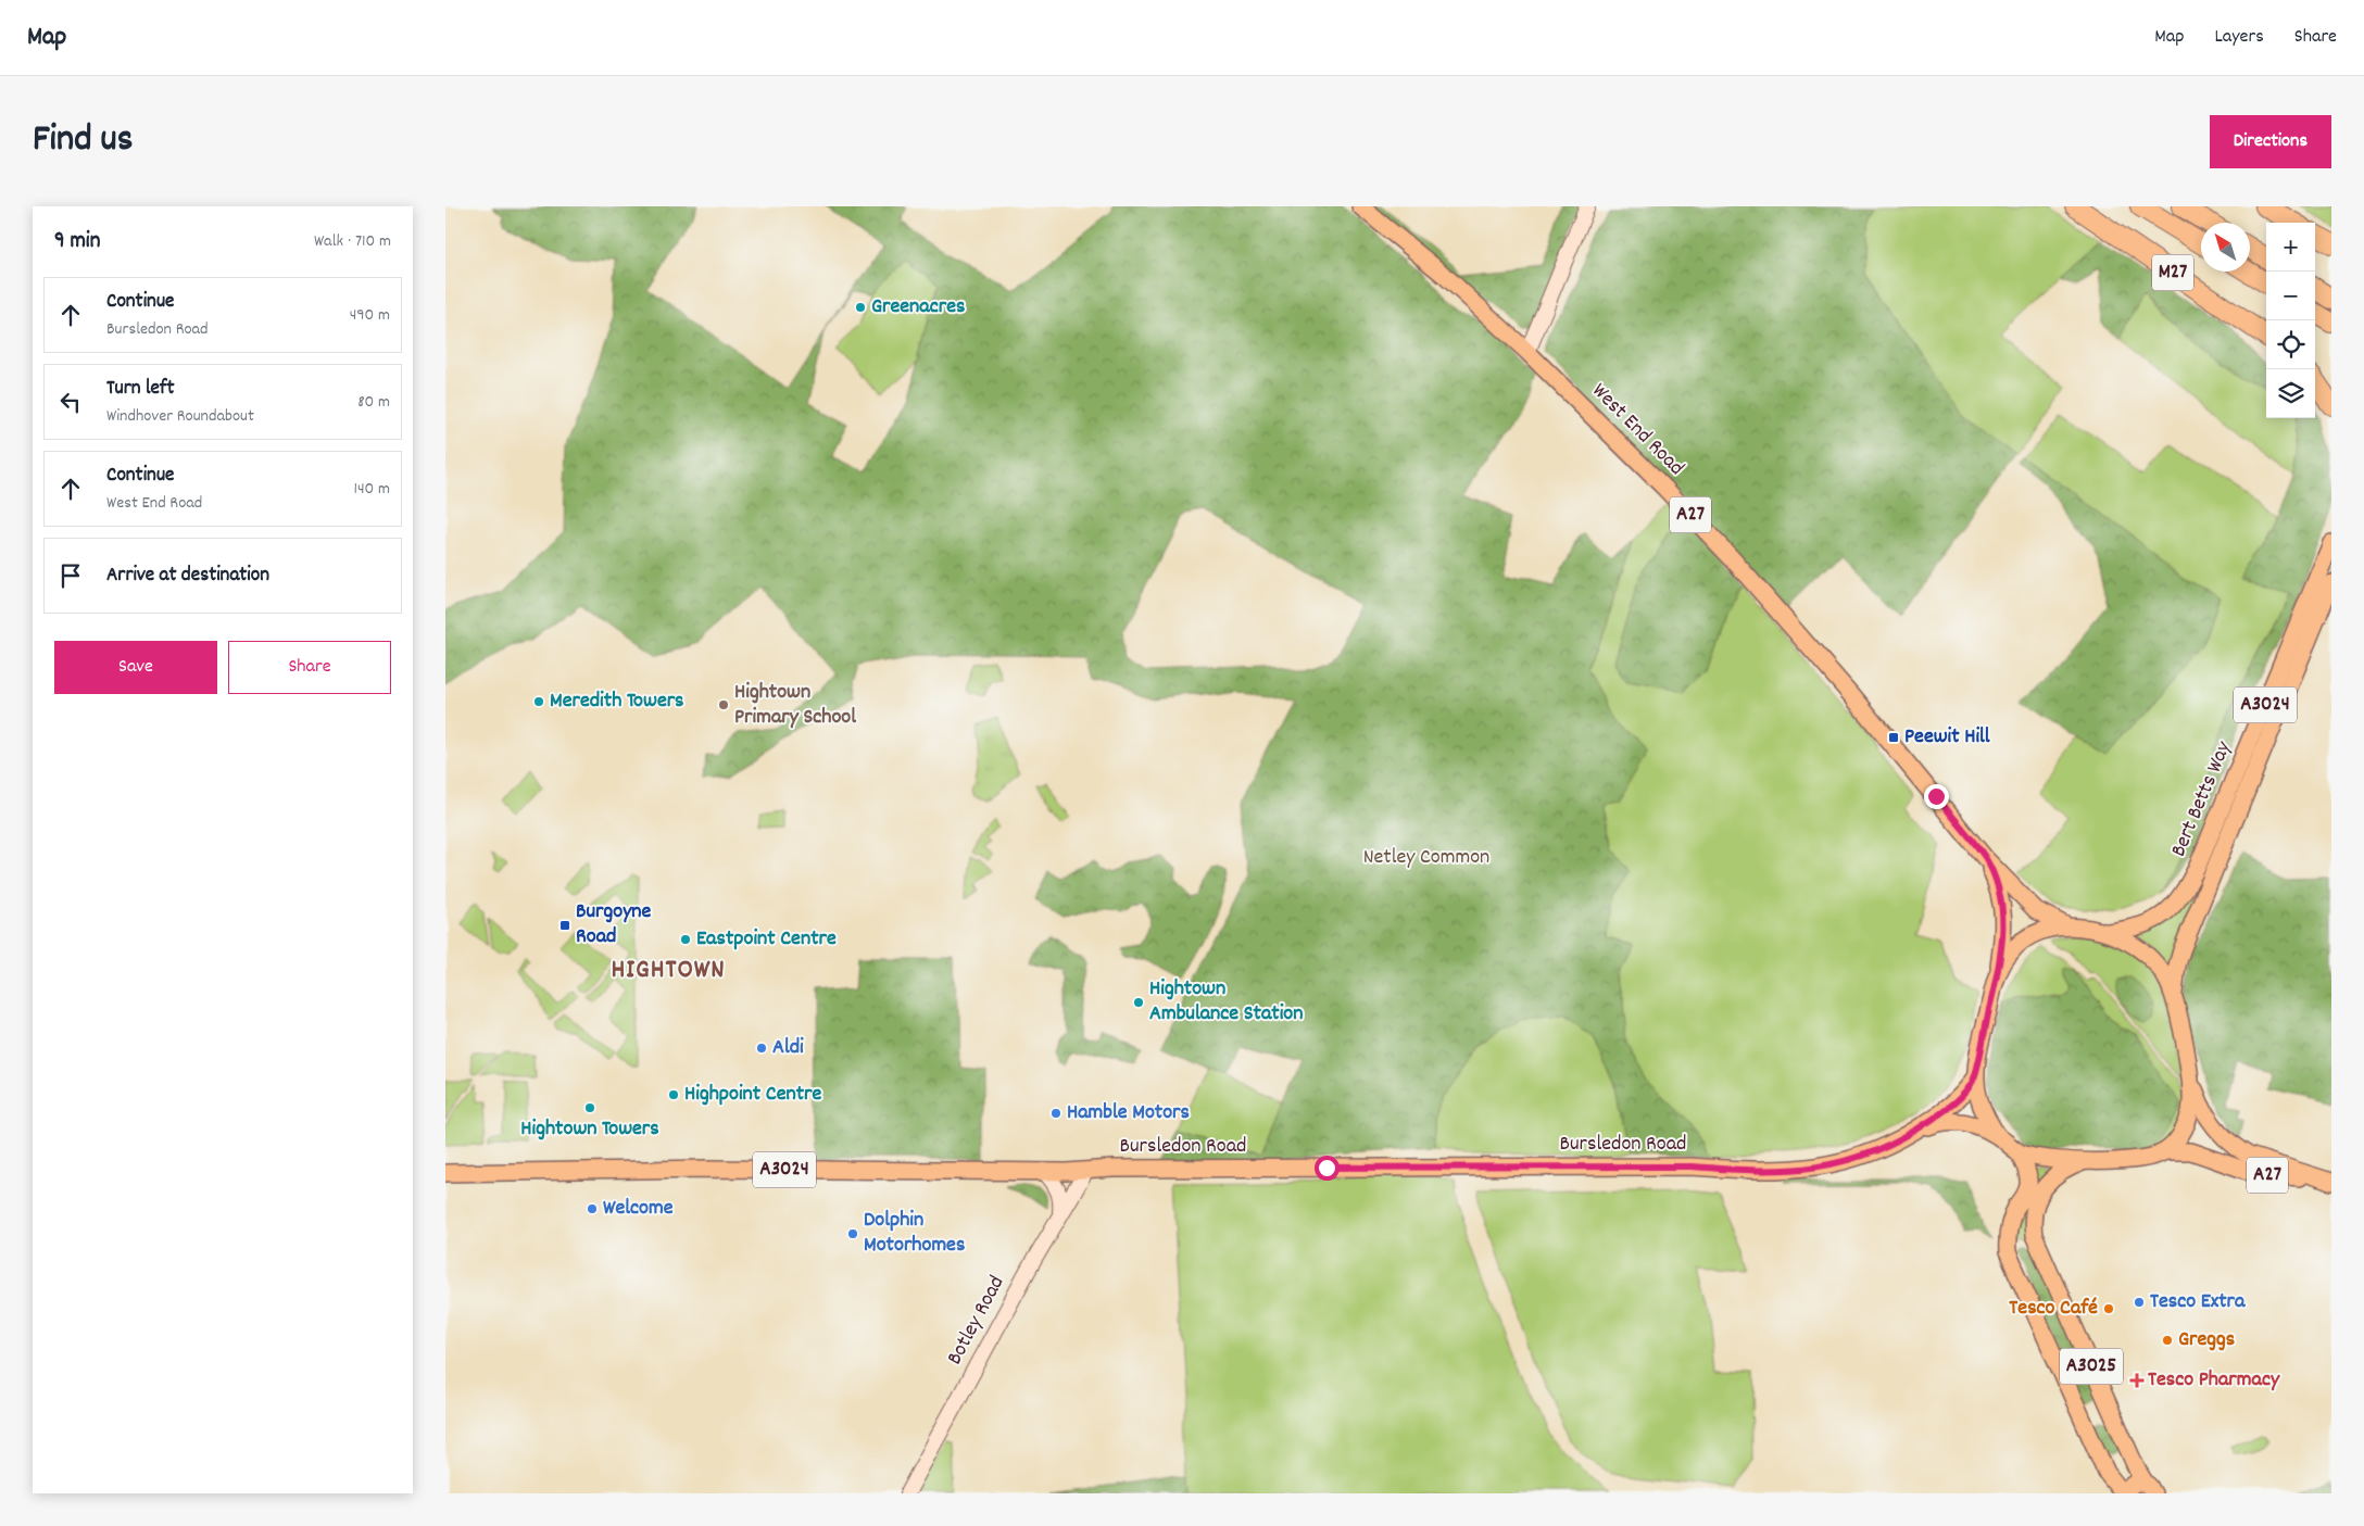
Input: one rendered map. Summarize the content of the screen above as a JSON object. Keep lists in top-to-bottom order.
{
  "streets": {
    "highway": ["M27"],
    "main road": [
      "West End Road",
      "A27",
      "A3024",
      "Bert Betts Way",
      "Bursledon Road",
      "Botley Road",
      "A3025"
    ]
  },
  "crossings": [
    ["Bursledon Road", "Botley Road"]
  ],
  "districts": ["HIGHTOWN"],
  "parks": ["Netley Common"],
  "places": {
    "other": [
      "Greenacres",
      "Meredith Towers",
      "Hightown Primary School",
      "Eastpoint Centre",
      "Hightown Ambulance Station",
      "Aldi",
      "Highpoint Centre",
      "Hightown Towers",
      "Hamble Motors",
      "Welcome",
      "Dolphin Motorhomes",
      "Tesco Extra",
      "Tesco Café",
      "Greggs"
    ],
    "transit": ["Peewit Hill", "Burgoyne Road"],
    "health": ["Tesco Pharmacy"]
  },
  "north": "top left",
  "page": {
    "header": "Map",
    "nav": ["Map", "Layers", "Share"],
    "title": "Find us",
    "buttons": [
      "Directions",
      ["Save", "Share"]
    ],
    "heading": ["9 min", "Walk · 710 m"],
    "map_buttons": ["+", "−"],
    "list": [
      ["Continue", "Bursledon Road", "490 m"],
      ["Turn left", "Windhover Roundabout", "80 m"],
      ["Continue", "West End Road", "140 m"],
      "Arrive at destination"
    ]
  }
}
